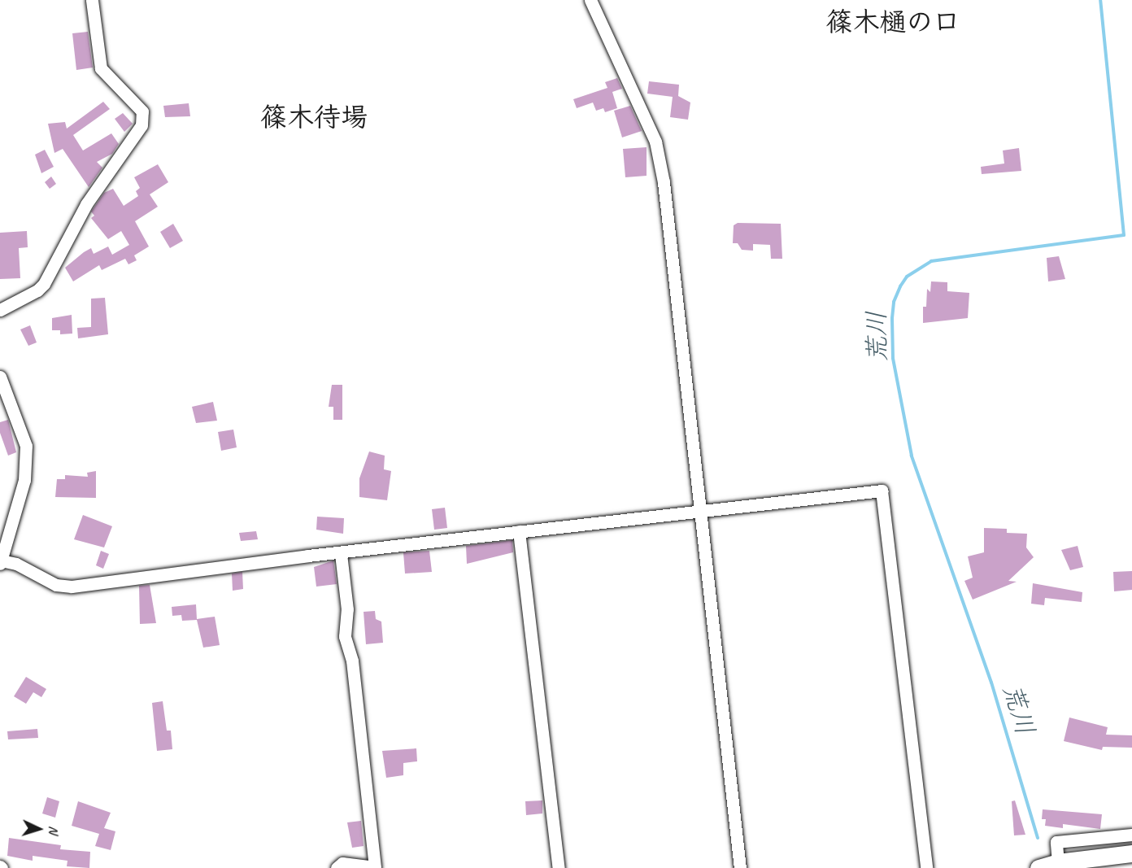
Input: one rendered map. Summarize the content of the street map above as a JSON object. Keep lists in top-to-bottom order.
{
  "districts": ["篠木樋の口", "篠木待場"],
  "water": ["荒川"],
  "north": "right"
}
